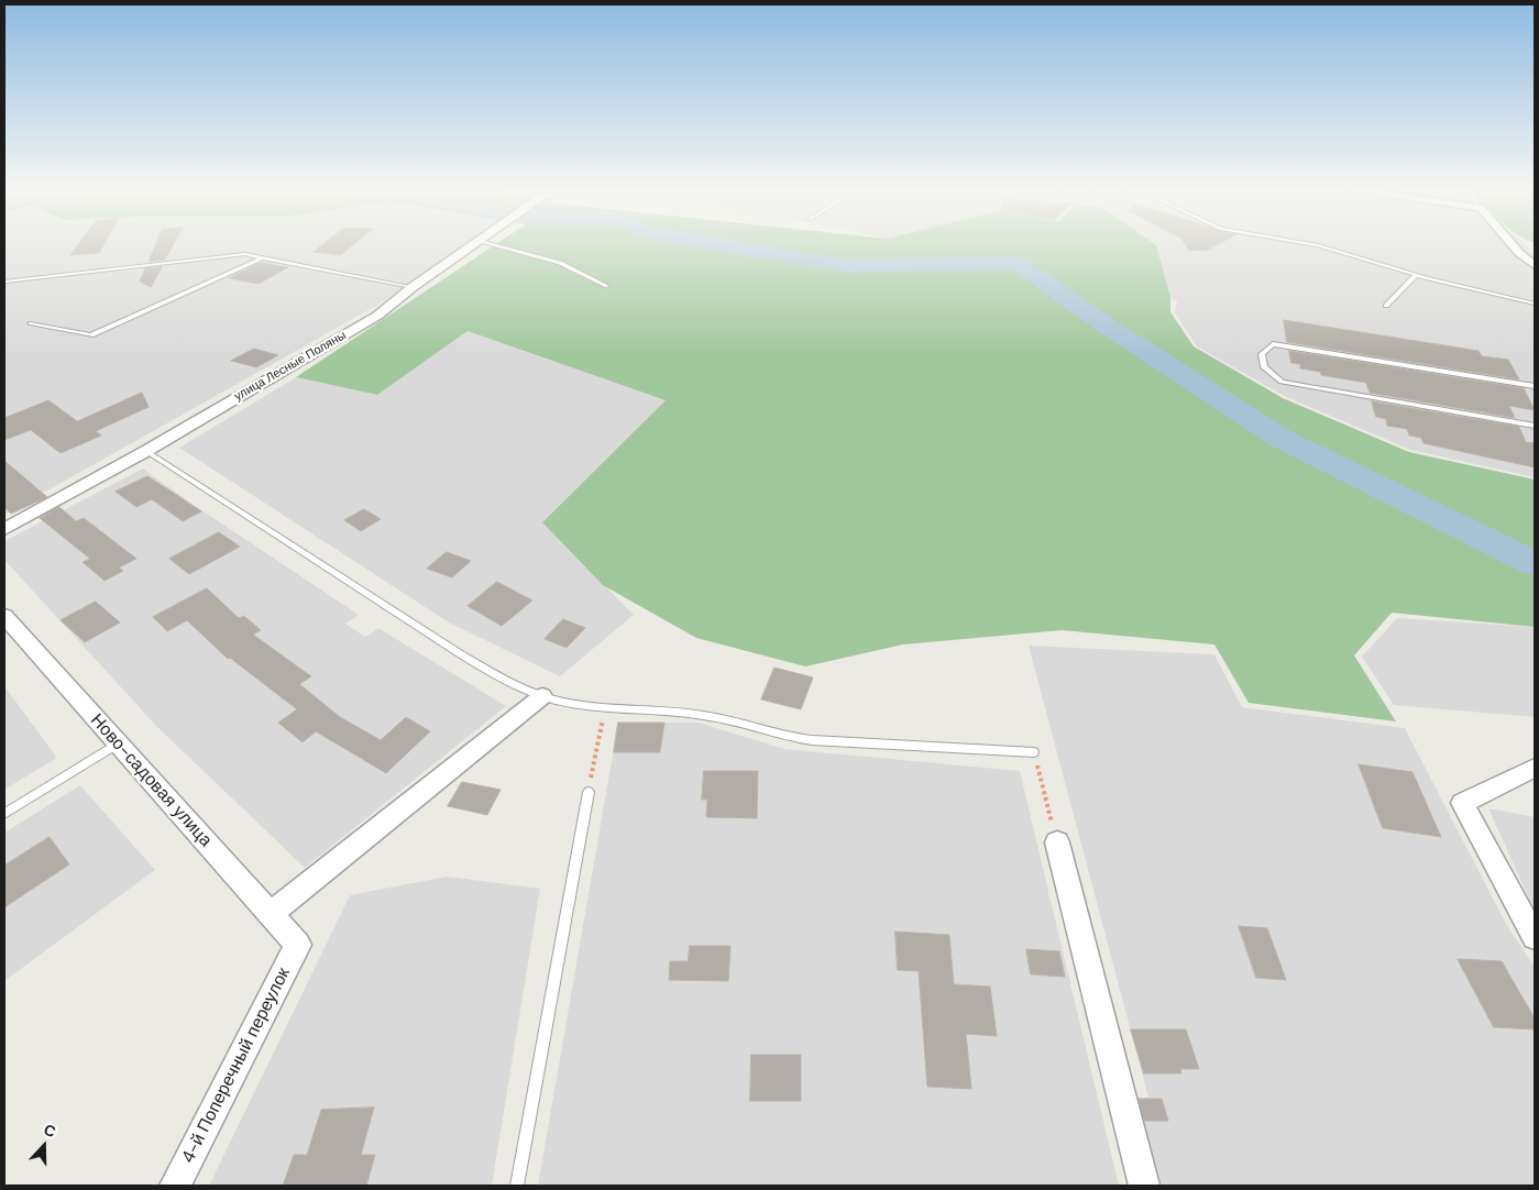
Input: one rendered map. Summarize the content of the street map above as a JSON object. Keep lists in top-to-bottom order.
{
  "streets": {
    "street": ["улица Лесные Поляны", "Ново-садовая улица", "4-й Поперечный переулок"]
  },
  "crossings": [
    ["Ново-садовая улица", "4-й Поперечный переулок"]
  ],
  "north": "top"
}
